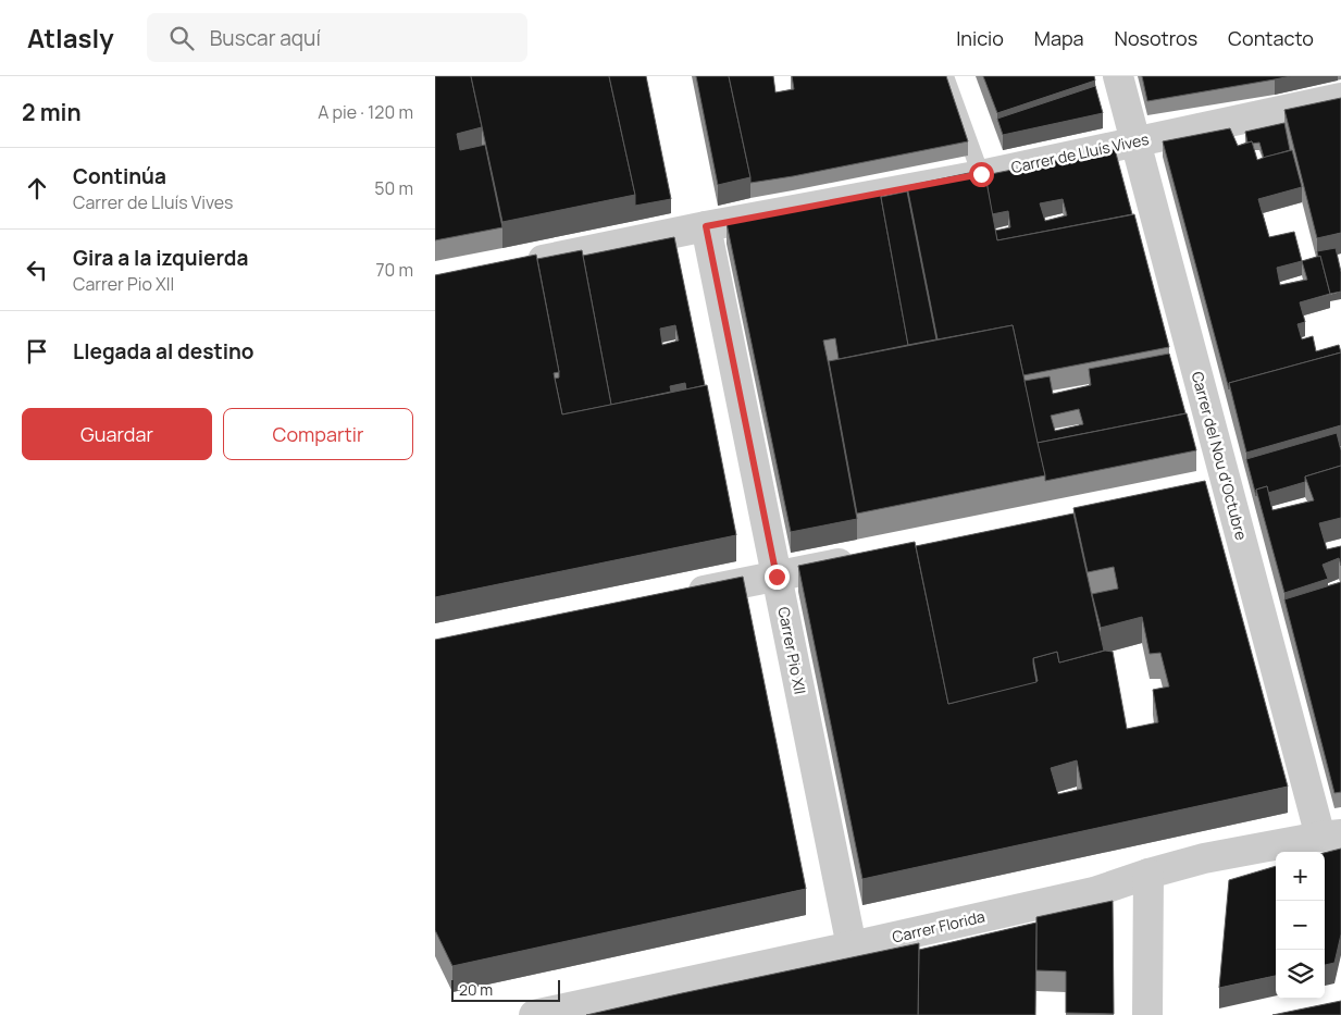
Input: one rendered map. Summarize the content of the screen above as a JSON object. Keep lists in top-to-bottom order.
{
  "streets": {
    "street": [
      "Carrer de Lluís Vives",
      "Carrer del Nou d'Octubre",
      "Carrer Pio XII",
      "Carrer Florida"
    ]
  },
  "crossings": [
    ["Carrer de Lluís Vives", "Carrer del Nou d'Octubre"],
    ["Carrer de Lluís Vives", "Carrer Pio XII"],
    ["Carrer del Nou d'Octubre", "Carrer Florida"],
    ["Carrer Pio XII", "Carrer Florida"]
  ],
  "scale_bar": "20 m",
  "page": {
    "header": "Atlasly",
    "search": "Buscar aquí",
    "nav": [
      "Inicio",
      "Mapa",
      "Nosotros",
      "Contacto"
    ],
    "heading": ["2 min", "A pie · 120 m"],
    "list": [
      ["Continúa", "Carrer de Lluís Vives", "50 m"],
      ["Gira a la izquierda", "Carrer Pio XII", "70 m"],
      "Llegada al destino"
    ],
    "buttons": ["Guardar", "Compartir"],
    "map_buttons": ["+", "−"],
    "scale": "20 m"
  }
}
